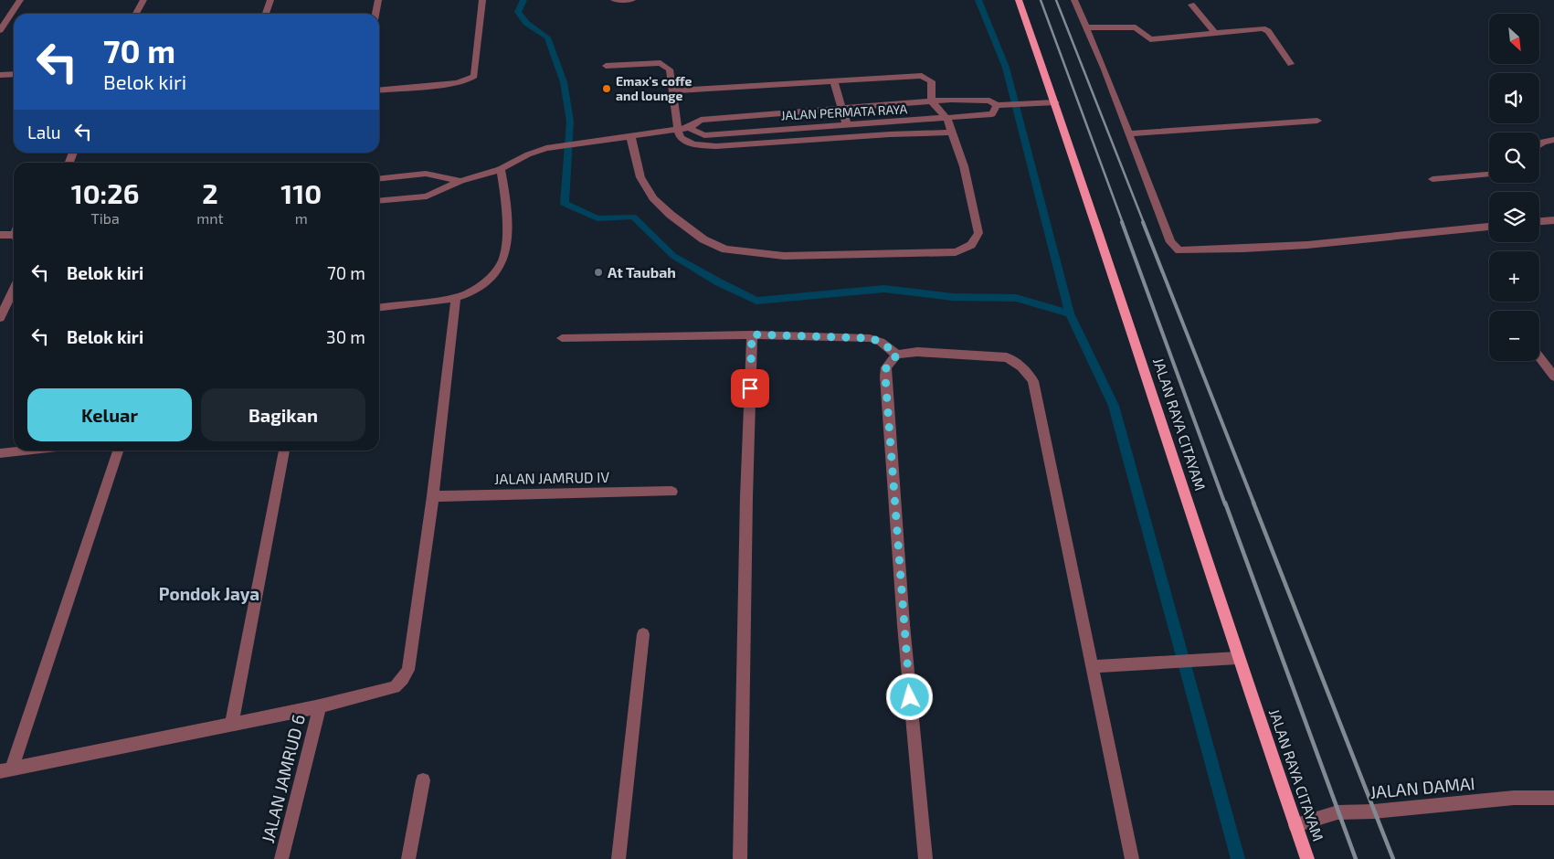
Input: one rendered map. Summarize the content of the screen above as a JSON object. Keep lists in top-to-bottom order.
{
  "streets": {
    "main road": ["JALAN RAYA CITAYAM"],
    "street": [
      "JALAN PERMATA RAYA",
      "JALAN JAMRUD IV",
      "JALAN JAMRUD 6",
      "JALAN DAMAI"
    ]
  },
  "crossings": [
    ["JALAN PERMATA RAYA", "JALAN RAYA CITAYAM"],
    ["JALAN RAYA CITAYAM", "JALAN DAMAI"]
  ],
  "districts": ["Pondok Jaya"],
  "places": ["Emax's coffe and lounge", "At Taubah"],
  "north": "bottom right",
  "page": {
    "map_buttons": ["+", "−"],
    "turn": ["70 m", "Belok kiri"],
    "then": "Lalu",
    "eta": [
      "10:26",
      "Tiba",
      "2",
      "mnt",
      "110",
      "m"
    ],
    "list": [
      {
        "name": "Belok kiri",
        "value": "70 m"
      },
      {
        "name": "Belok kiri",
        "value": "30 m"
      }
    ],
    "buttons": ["Keluar", "Bagikan"]
  }
}
